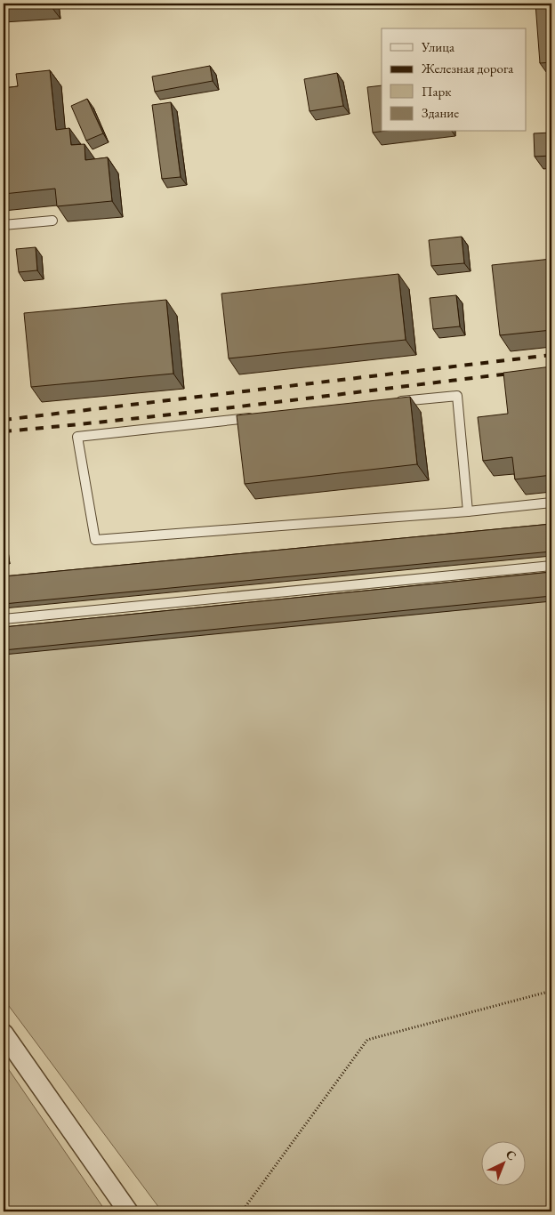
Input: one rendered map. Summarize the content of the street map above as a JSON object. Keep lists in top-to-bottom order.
{
  "legend": [
    "Улица",
    "Железная дорога",
    "Парк",
    "Здание"
  ],
  "north": "top right"
}
